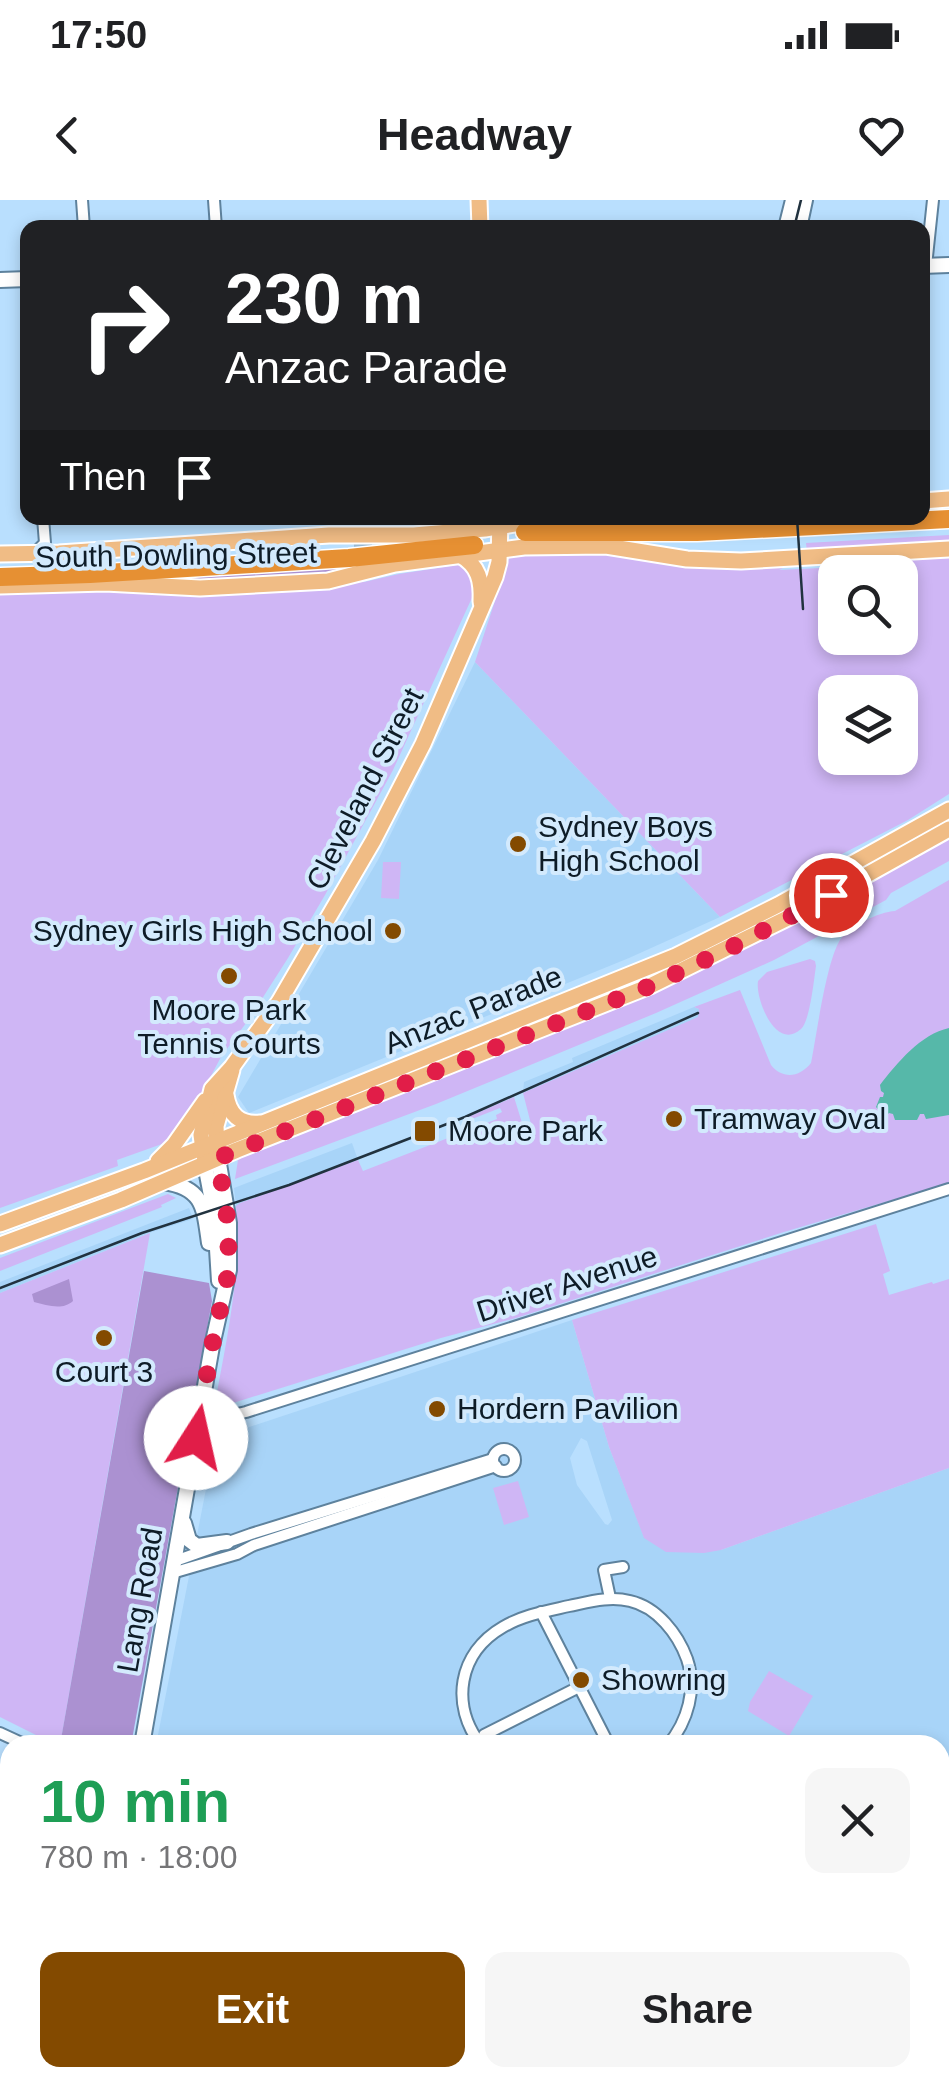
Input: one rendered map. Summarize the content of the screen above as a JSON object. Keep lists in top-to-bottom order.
{
  "streets": {
    "main road": ["South Dowling Street", "Cleveland Street", "Anzac Parade"],
    "street": ["Driver Avenue", "Lang Road"]
  },
  "crossings": [
    ["South Dowling Street", "Cleveland Street"],
    ["Cleveland Street", "Anzac Parade"],
    ["Anzac Parade", "Lang Road"],
    ["Driver Avenue", "Lang Road"]
  ],
  "places": {
    "other": [
      "Sydney Boys High School",
      "Sydney Girls High School",
      "Moore Park Tennis Courts",
      "Tramway Oval",
      "Court 3",
      "Hordern Pavilion",
      "Showring"
    ],
    "transit": ["Moore Park"]
  },
  "page": {
    "status": "17:50",
    "header": "Headway",
    "turn": ["230 m", "Anzac Parade"],
    "then": "Then",
    "heading": ["10 min", "780 m · 18:00"],
    "buttons": ["Exit", "Share"]
  }
}
